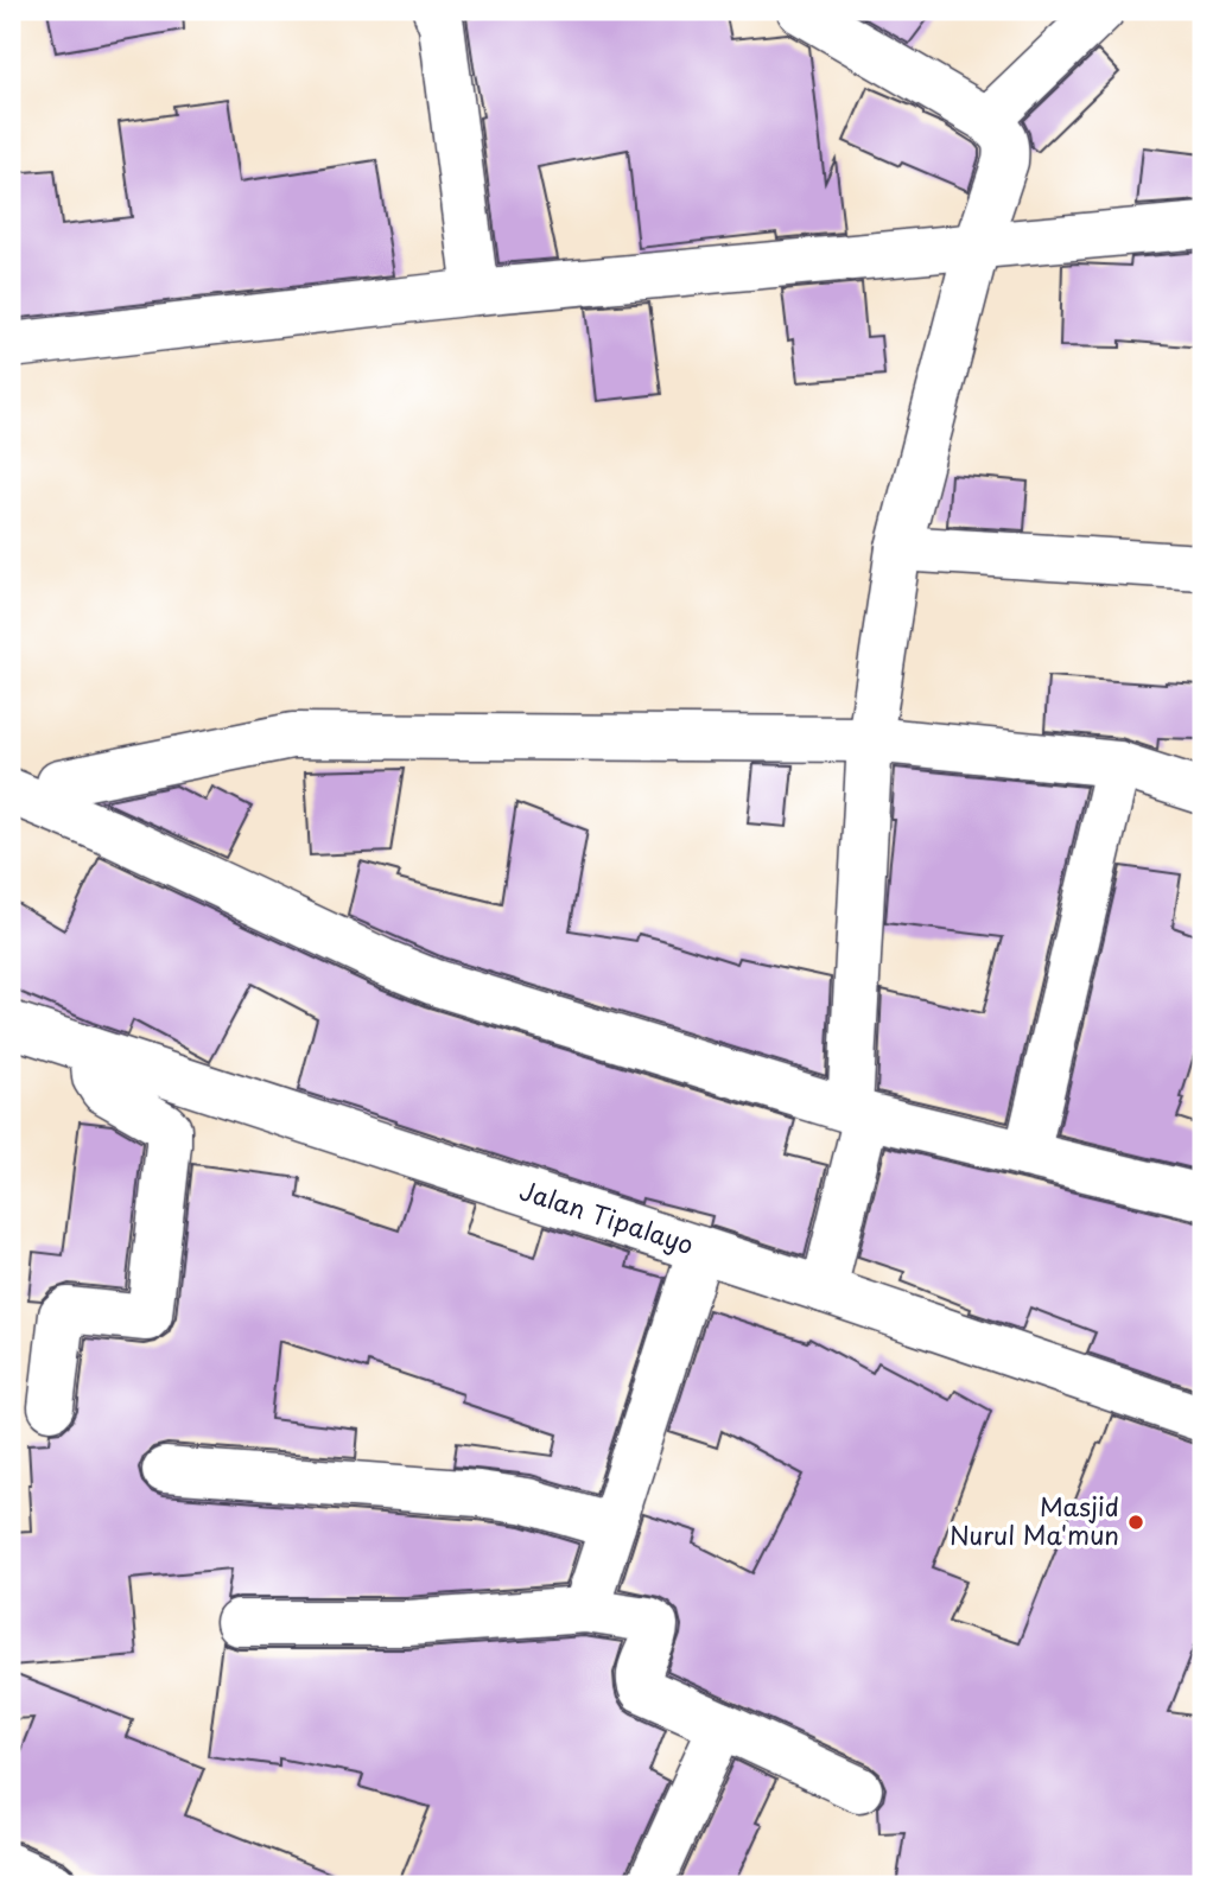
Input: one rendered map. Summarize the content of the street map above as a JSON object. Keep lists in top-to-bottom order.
{
  "streets": {
    "street": ["Jalan Tipalayo"]
  },
  "places": ["Masjid Nurul Ma'mun"]
}
